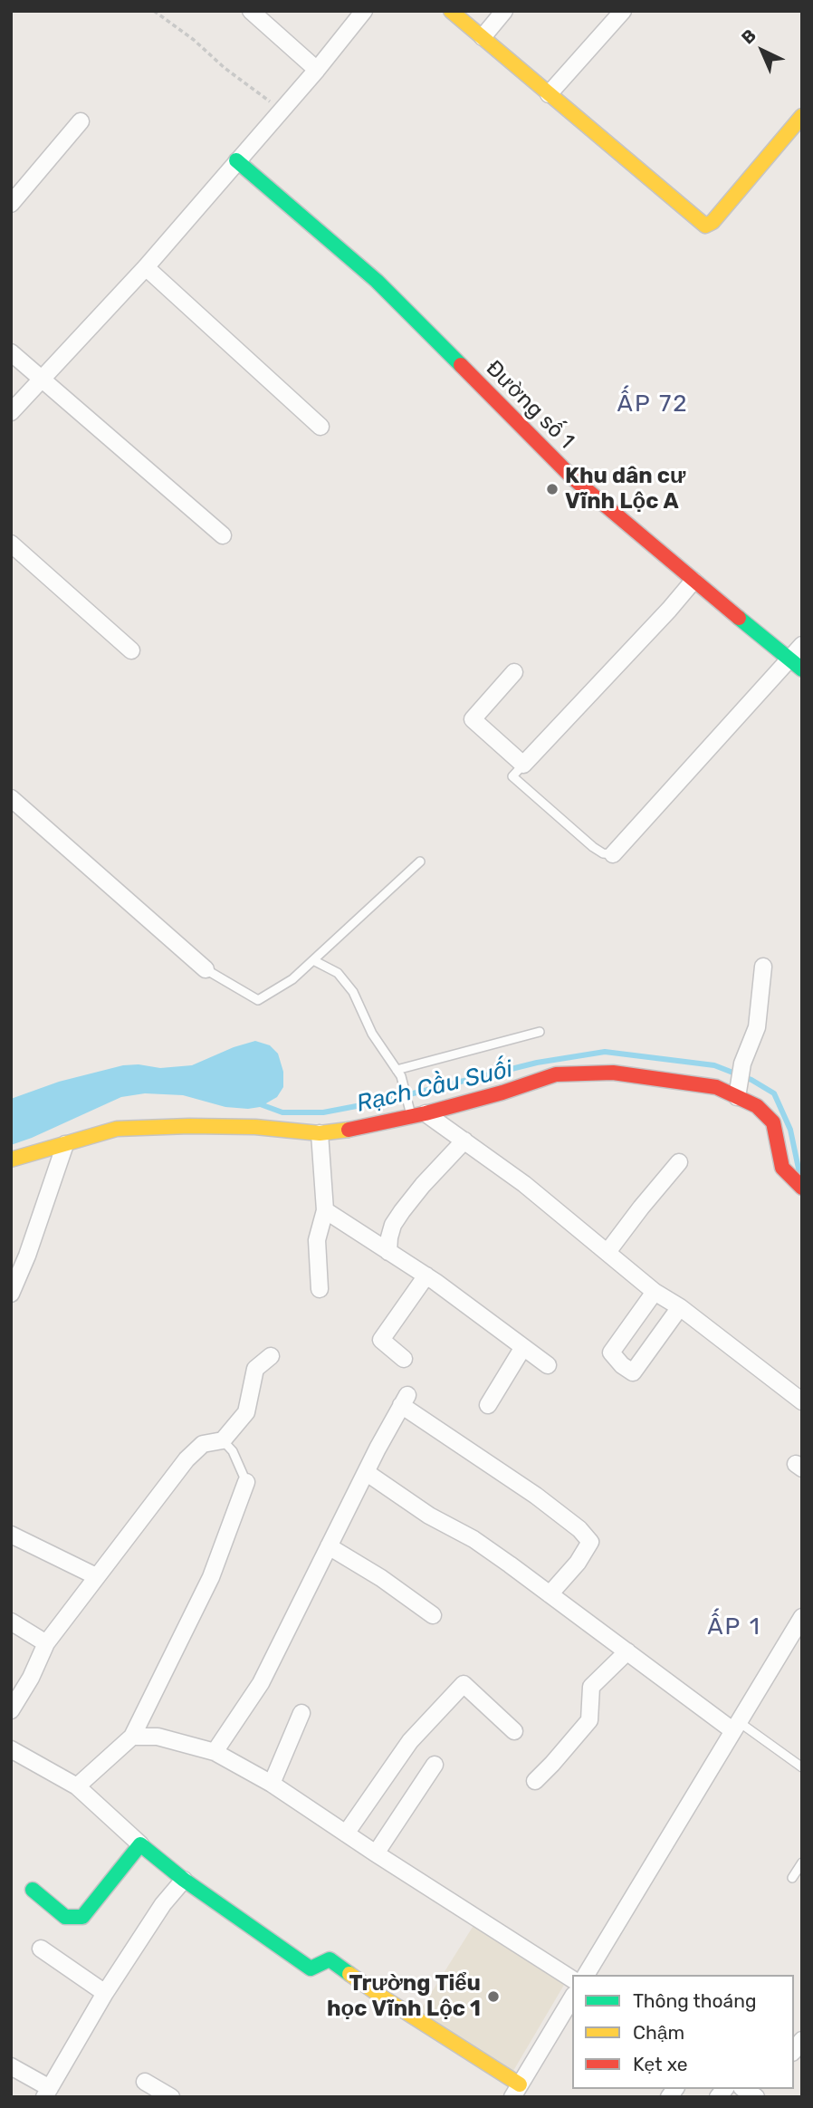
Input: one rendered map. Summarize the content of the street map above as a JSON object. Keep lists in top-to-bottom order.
{
  "streets": {
    "street": ["Đường số 1"]
  },
  "districts": ["ẤP 72", "ẤP 1"],
  "water": ["Rạch Cầu Suối"],
  "places": ["Khu dân cư Vĩnh Lộc A", "Trường Tiểu học Vĩnh Lộc 1"],
  "legend": ["Thông thoáng", "Chậm", "Kẹt xe"],
  "north": "top left"
}
